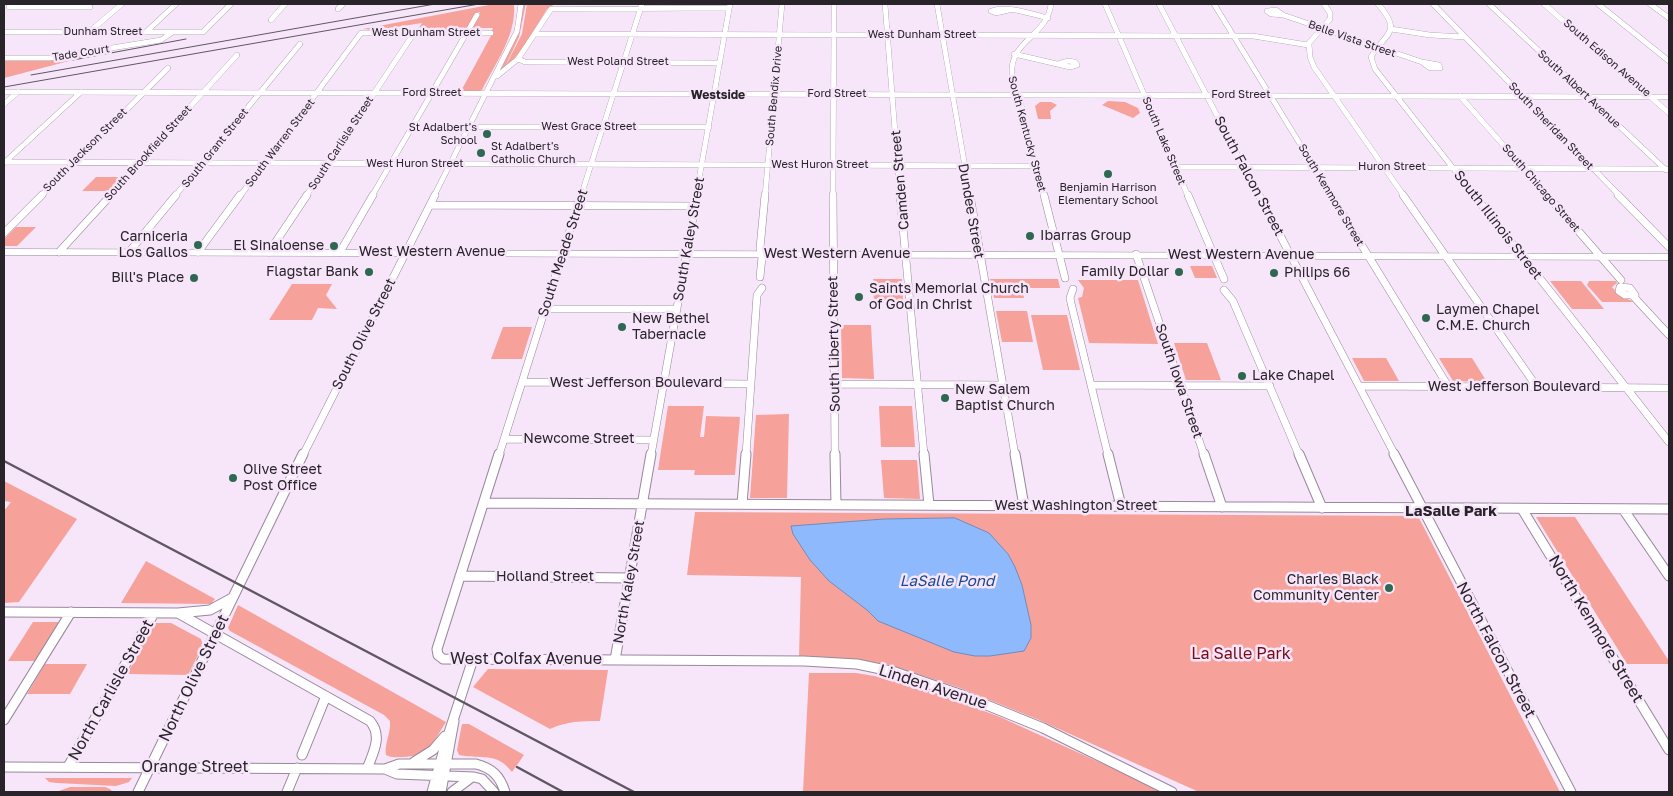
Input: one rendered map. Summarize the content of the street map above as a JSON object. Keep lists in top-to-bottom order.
{
  "streets": {
    "main road": ["West Western Avenue"],
    "street": [
      "Dunham Street",
      "West Dunham Street",
      "Belle Vista Street",
      "Tade Court",
      "South Edison Avenue",
      "West Poland Street",
      "South Albert Avenue",
      "Ford Street",
      "South Bendix Drive",
      "South Sheridan Street",
      "West Grace Street",
      "South Kentucky Street",
      "South Lake Street",
      "South Warren Street",
      "South Carlisle Street",
      "South Grant Street",
      "South Jackson Street",
      "South Brookfield Street",
      "West Huron Street",
      "Huron Street",
      "South Falcon Street",
      "Camden Street",
      "South Chicago Street",
      "South Kenmore Street",
      "Dundee Street",
      "South Illinois Street",
      "South Kaley Street",
      "South Meade Street",
      "South Olive Street",
      "South Liberty Street",
      "South Iowa Street",
      "West Jefferson Boulevard",
      "Newcome Street",
      "West Washington Street",
      "Holland Street",
      "North Kaley Street",
      "North Kenmore Street",
      "North Falcon Street",
      "West Colfax Avenue",
      "North Olive Street",
      "Linden Avenue",
      "North Carlisle Street",
      "Orange Street"
    ]
  },
  "crossings": [
    ["Dunham Street", "Tade Court"],
    ["West Dunham Street", "South Bendix Drive"],
    ["West Dunham Street", "South Lake Street"],
    ["West Dunham Street", "South Warren Street"],
    ["West Dunham Street", "South Carlisle Street"],
    ["West Dunham Street", "South Falcon Street"],
    ["West Dunham Street", "Camden Street"],
    ["West Dunham Street", "South Kenmore Street"],
    ["West Dunham Street", "Dundee Street"],
    ["West Dunham Street", "South Kaley Street"],
    ["West Dunham Street", "South Meade Street"],
    ["West Dunham Street", "South Olive Street"],
    ["West Dunham Street", "South Liberty Street"],
    ["Belle Vista Street", "South Illinois Street"],
    ["South Edison Avenue", "Ford Street"],
    ["West Poland Street", "South Kaley Street"],
    ["West Poland Street", "South Meade Street"],
    ["West Poland Street", "South Olive Street"],
    ["South Albert Avenue", "Ford Street"],
    ["South Albert Avenue", "Huron Street"],
    ["Ford Street", "South Bendix Drive"],
    ["Ford Street", "South Sheridan Street"],
    ["Ford Street", "South Kentucky Street"],
    ["Ford Street", "South Lake Street"],
    ["Ford Street", "South Warren Street"],
    ["Ford Street", "South Carlisle Street"],
    ["Ford Street", "South Grant Street"],
    ["Ford Street", "South Jackson Street"],
    ["Ford Street", "South Brookfield Street"],
    ["Ford Street", "South Falcon Street"],
    ["Ford Street", "Camden Street"],
    ["Ford Street", "South Chicago Street"],
    ["Ford Street", "South Kenmore Street"],
    ["Ford Street", "Dundee Street"],
    ["Ford Street", "South Illinois Street"],
    ["Ford Street", "South Kaley Street"],
    ["Ford Street", "South Meade Street"],
    ["Ford Street", "South Olive Street"],
    ["Ford Street", "South Liberty Street"],
    ["South Bendix Drive", "West Huron Street"],
    ["South Bendix Drive", "West Western Avenue"],
    ["South Sheridan Street", "Huron Street"],
    ["West Grace Street", "South Kaley Street"],
    ["West Grace Street", "South Meade Street"],
    ["West Grace Street", "South Olive Street"],
    ["South Kentucky Street", "West Huron Street"],
    ["South Kentucky Street", "West Western Avenue"],
    ["South Lake Street", "Huron Street"],
    ["South Lake Street", "West Western Avenue"],
    ["South Warren Street", "West Huron Street"],
    ["South Warren Street", "West Western Avenue"],
    ["South Carlisle Street", "West Huron Street"],
    ["South Carlisle Street", "West Western Avenue"],
    ["South Grant Street", "West Huron Street"],
    ["South Grant Street", "West Western Avenue"],
    ["South Jackson Street", "West Huron Street"],
    ["South Brookfield Street", "West Huron Street"],
    ["South Brookfield Street", "West Western Avenue"],
    ["West Huron Street", "Camden Street"],
    ["West Huron Street", "Dundee Street"],
    ["West Huron Street", "South Kaley Street"],
    ["West Huron Street", "South Meade Street"],
    ["West Huron Street", "South Olive Street"],
    ["West Huron Street", "South Liberty Street"],
    ["Huron Street", "South Falcon Street"],
    ["Huron Street", "South Chicago Street"],
    ["Huron Street", "South Kenmore Street"],
    ["Huron Street", "South Illinois Street"],
    ["South Falcon Street", "West Western Avenue"],
    ["South Falcon Street", "West Jefferson Boulevard"],
    ["South Falcon Street", "West Washington Street"],
    ["South Falcon Street", "North Falcon Street"],
    ["Camden Street", "West Western Avenue"],
    ["Camden Street", "West Washington Street"],
    ["South Chicago Street", "West Western Avenue"],
    ["South Kenmore Street", "West Western Avenue"],
    ["South Kenmore Street", "West Jefferson Boulevard"],
    ["Dundee Street", "West Western Avenue"],
    ["Dundee Street", "West Washington Street"],
    ["South Illinois Street", "West Western Avenue"],
    ["South Illinois Street", "West Jefferson Boulevard"],
    ["South Kaley Street", "West Western Avenue"],
    ["South Kaley Street", "West Jefferson Boulevard"],
    ["South Kaley Street", "Newcome Street"],
    ["South Kaley Street", "West Washington Street"],
    ["South Kaley Street", "North Kaley Street"],
    ["West Western Avenue", "South Meade Street"],
    ["West Western Avenue", "South Olive Street"],
    ["West Western Avenue", "South Liberty Street"],
    ["West Western Avenue", "South Iowa Street"],
    ["South Meade Street", "South Olive Street"],
    ["South Meade Street", "West Jefferson Boulevard"],
    ["South Meade Street", "Newcome Street"],
    ["South Meade Street", "West Washington Street"],
    ["South Meade Street", "Holland Street"],
    ["South Meade Street", "West Colfax Avenue"],
    ["South Olive Street", "North Olive Street"],
    ["South Liberty Street", "West Washington Street"],
    ["South Iowa Street", "West Washington Street"],
    ["West Washington Street", "North Kaley Street"],
    ["West Washington Street", "North Kenmore Street"],
    ["West Washington Street", "North Falcon Street"],
    ["Holland Street", "North Kaley Street"],
    ["North Kaley Street", "West Colfax Avenue"],
    ["North Kaley Street", "Linden Avenue"],
    ["West Colfax Avenue", "Linden Avenue"],
    ["North Olive Street", "Orange Street"],
    ["North Carlisle Street", "Orange Street"]
  ],
  "districts": ["Westside", "LaSalle Park"],
  "water": ["LaSalle Pond"],
  "parks": ["La Salle Park"],
  "places": [
    "St Adalbert's School",
    "St Adalbert's Catholic Church",
    "Benjamin Harrison Elementary School",
    "Ibarras Group",
    "Carniceria Los Gallos",
    "El Sinaloense",
    "Flagstar Bank",
    "Family Dollar",
    "Philips 66",
    "Bill's Place",
    "Saints Memorial Church of God in Christ",
    "Laymen Chapel C.M.E. Church",
    "New Bethel Tabernacle",
    "Lake Chapel",
    "New Salem Baptist Church",
    "Olive Street Post Office",
    "Charles Black Community Center"
  ]
}
